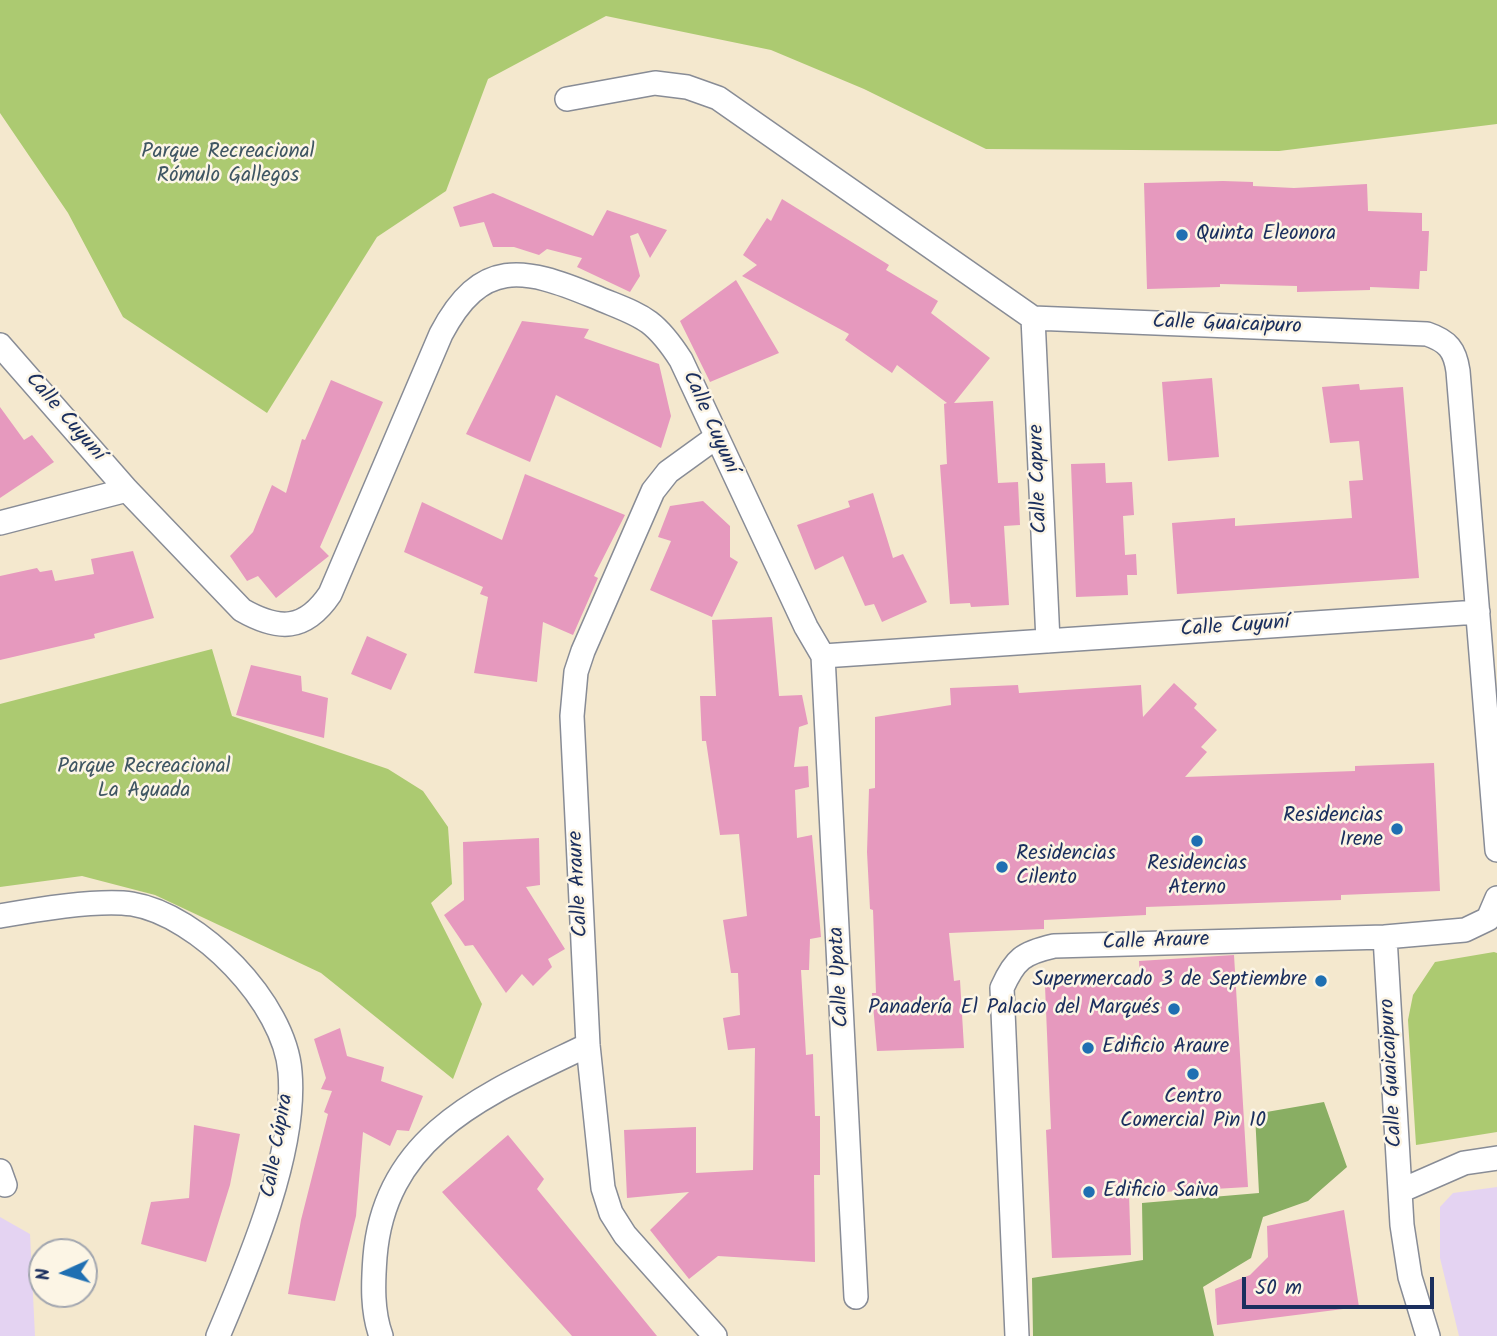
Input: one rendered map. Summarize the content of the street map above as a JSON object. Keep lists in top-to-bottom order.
{
  "streets": {
    "street": [
      "Calle Guaicaipuro",
      "Calle Cuyuní",
      "Calle Capure",
      "Calle Araure",
      "Calle Upata",
      "Calle Cúpira"
    ]
  },
  "crossings": [
    ["Calle Guaicaipuro", "Calle Cuyuní"],
    ["Calle Guaicaipuro", "Calle Capure"],
    ["Calle Guaicaipuro", "Calle Araure"],
    ["Calle Cuyuní", "Calle Capure"],
    ["Calle Cuyuní", "Calle Araure"],
    ["Calle Cuyuní", "Calle Upata"]
  ],
  "parks": ["Parque Recreacional Rómulo Gallegos", "Parque Recreacional La Aguada"],
  "places": [
    "Quinta Eleonora",
    "Residencias Irene",
    "Residencias Aterno",
    "Residencias Cilento",
    "Supermercado 3 de Septiembre",
    "Panadería El Palacio del Marqués",
    "Edificio Araure",
    "Centro Comercial Pin 10",
    "Edificio Saiva"
  ],
  "scale_bar": "50 m",
  "north": "left"
}
